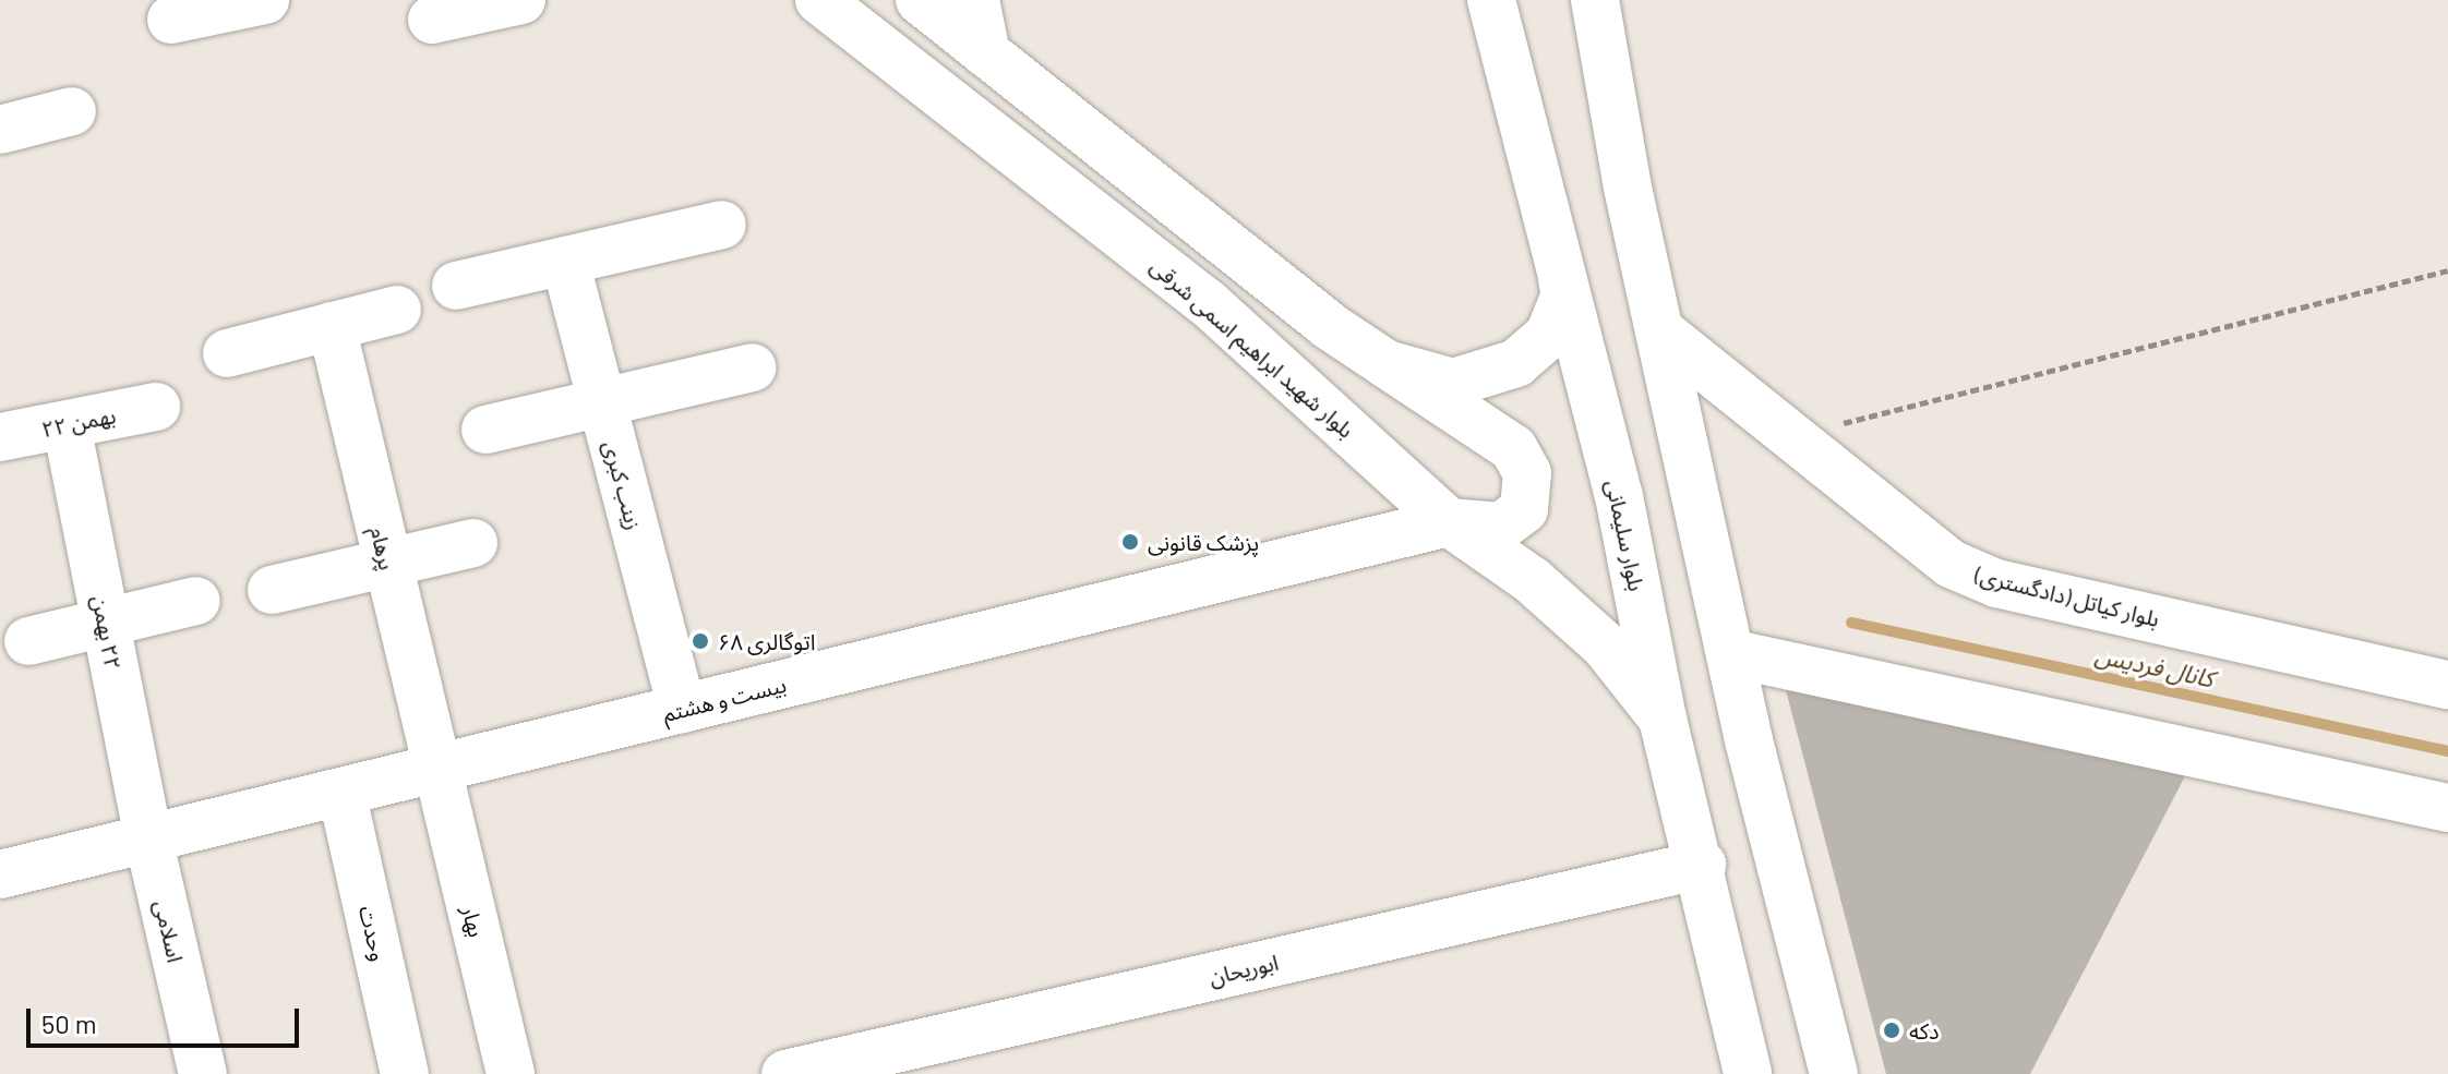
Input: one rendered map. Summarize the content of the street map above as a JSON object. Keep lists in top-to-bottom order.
{
  "streets": {
    "main road": [
      "بلوار شهید ابراهیم اسمی شرقی",
      "۲۲ بهمن",
      "زینب کبری",
      "بلوار سلیمانی",
      "پرهام",
      "بلوار کیاتل (دادگستری)",
      "٢٢ بهمن",
      "بیست و هشتم",
      "بهار",
      "اسلامی",
      "وحدت",
      "ابوریحان"
    ]
  },
  "crossings": [
    ["بلوار شهید ابراهیم اسمی شرقی", "بلوار سلیمانی"],
    ["بلوار شهید ابراهیم اسمی شرقی", "بیست و هشتم"],
    ["۲۲ بهمن", "٢٢ بهمن"],
    ["زینب کبری", "بیست و هشتم"],
    ["بلوار سلیمانی", "ابوریحان"],
    ["پرهام", "بیست و هشتم"],
    ["پرهام", "بهار"],
    ["٢٢ بهمن", "بیست و هشتم"],
    ["٢٢ بهمن", "اسلامی"],
    ["بیست و هشتم", "بهار"],
    ["بیست و هشتم", "اسلامی"],
    ["بیست و هشتم", "وحدت"]
  ],
  "water": ["کانال فردیس"],
  "places": ["پزشک قانونی", "اتوگالری ۶۸", "دکه"],
  "scale_bar": "50 m"
}
